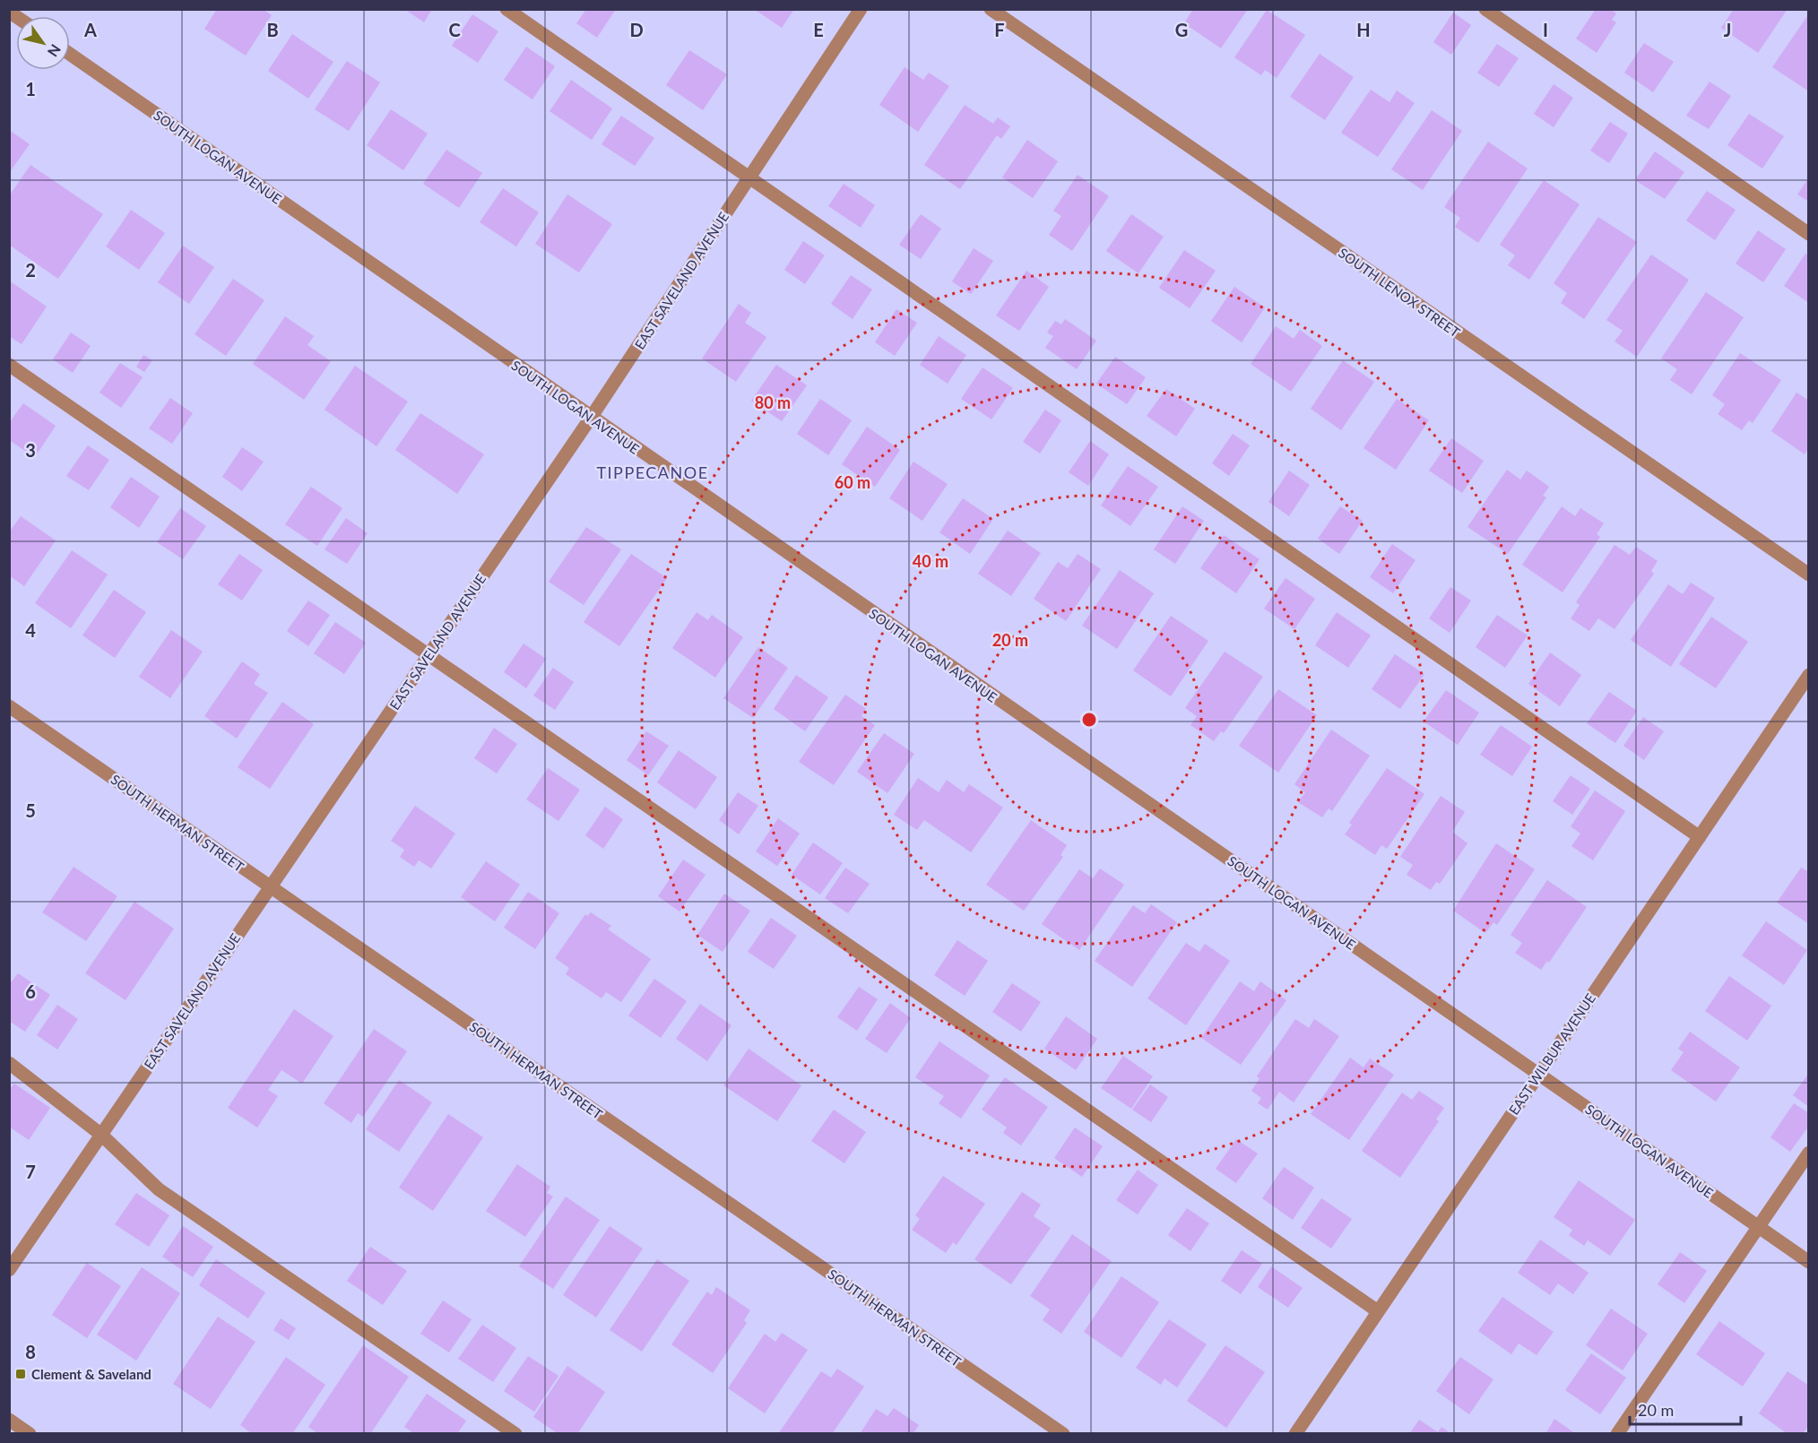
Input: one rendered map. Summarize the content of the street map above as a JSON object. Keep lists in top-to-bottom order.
{
  "streets": {
    "street": [
      "SOUTH LOGAN AVENUE",
      "EAST SAVELAND AVENUE",
      "SOUTH LENOX STREET",
      "SOUTH HERMAN STREET",
      "EAST WILBUR AVENUE"
    ]
  },
  "crossings": [
    ["SOUTH LOGAN AVENUE", "EAST SAVELAND AVENUE"],
    ["SOUTH LOGAN AVENUE", "EAST WILBUR AVENUE"],
    ["EAST SAVELAND AVENUE", "SOUTH HERMAN STREET"]
  ],
  "districts": ["TIPPECANOE"],
  "places": {
    "transit": ["Clement & Saveland"]
  },
  "scale_bar": "20 m",
  "north": "bottom right",
  "grid": {
    "columns": [
      "A",
      "B",
      "C",
      "D",
      "E",
      "F",
      "G",
      "H",
      "I",
      "J"
    ],
    "rows": [
      "1",
      "2",
      "3",
      "4",
      "5",
      "6",
      "7",
      "8"
    ]
  },
  "rings": [
    "80 m",
    "60 m",
    "40 m",
    "20 m"
  ]
}
